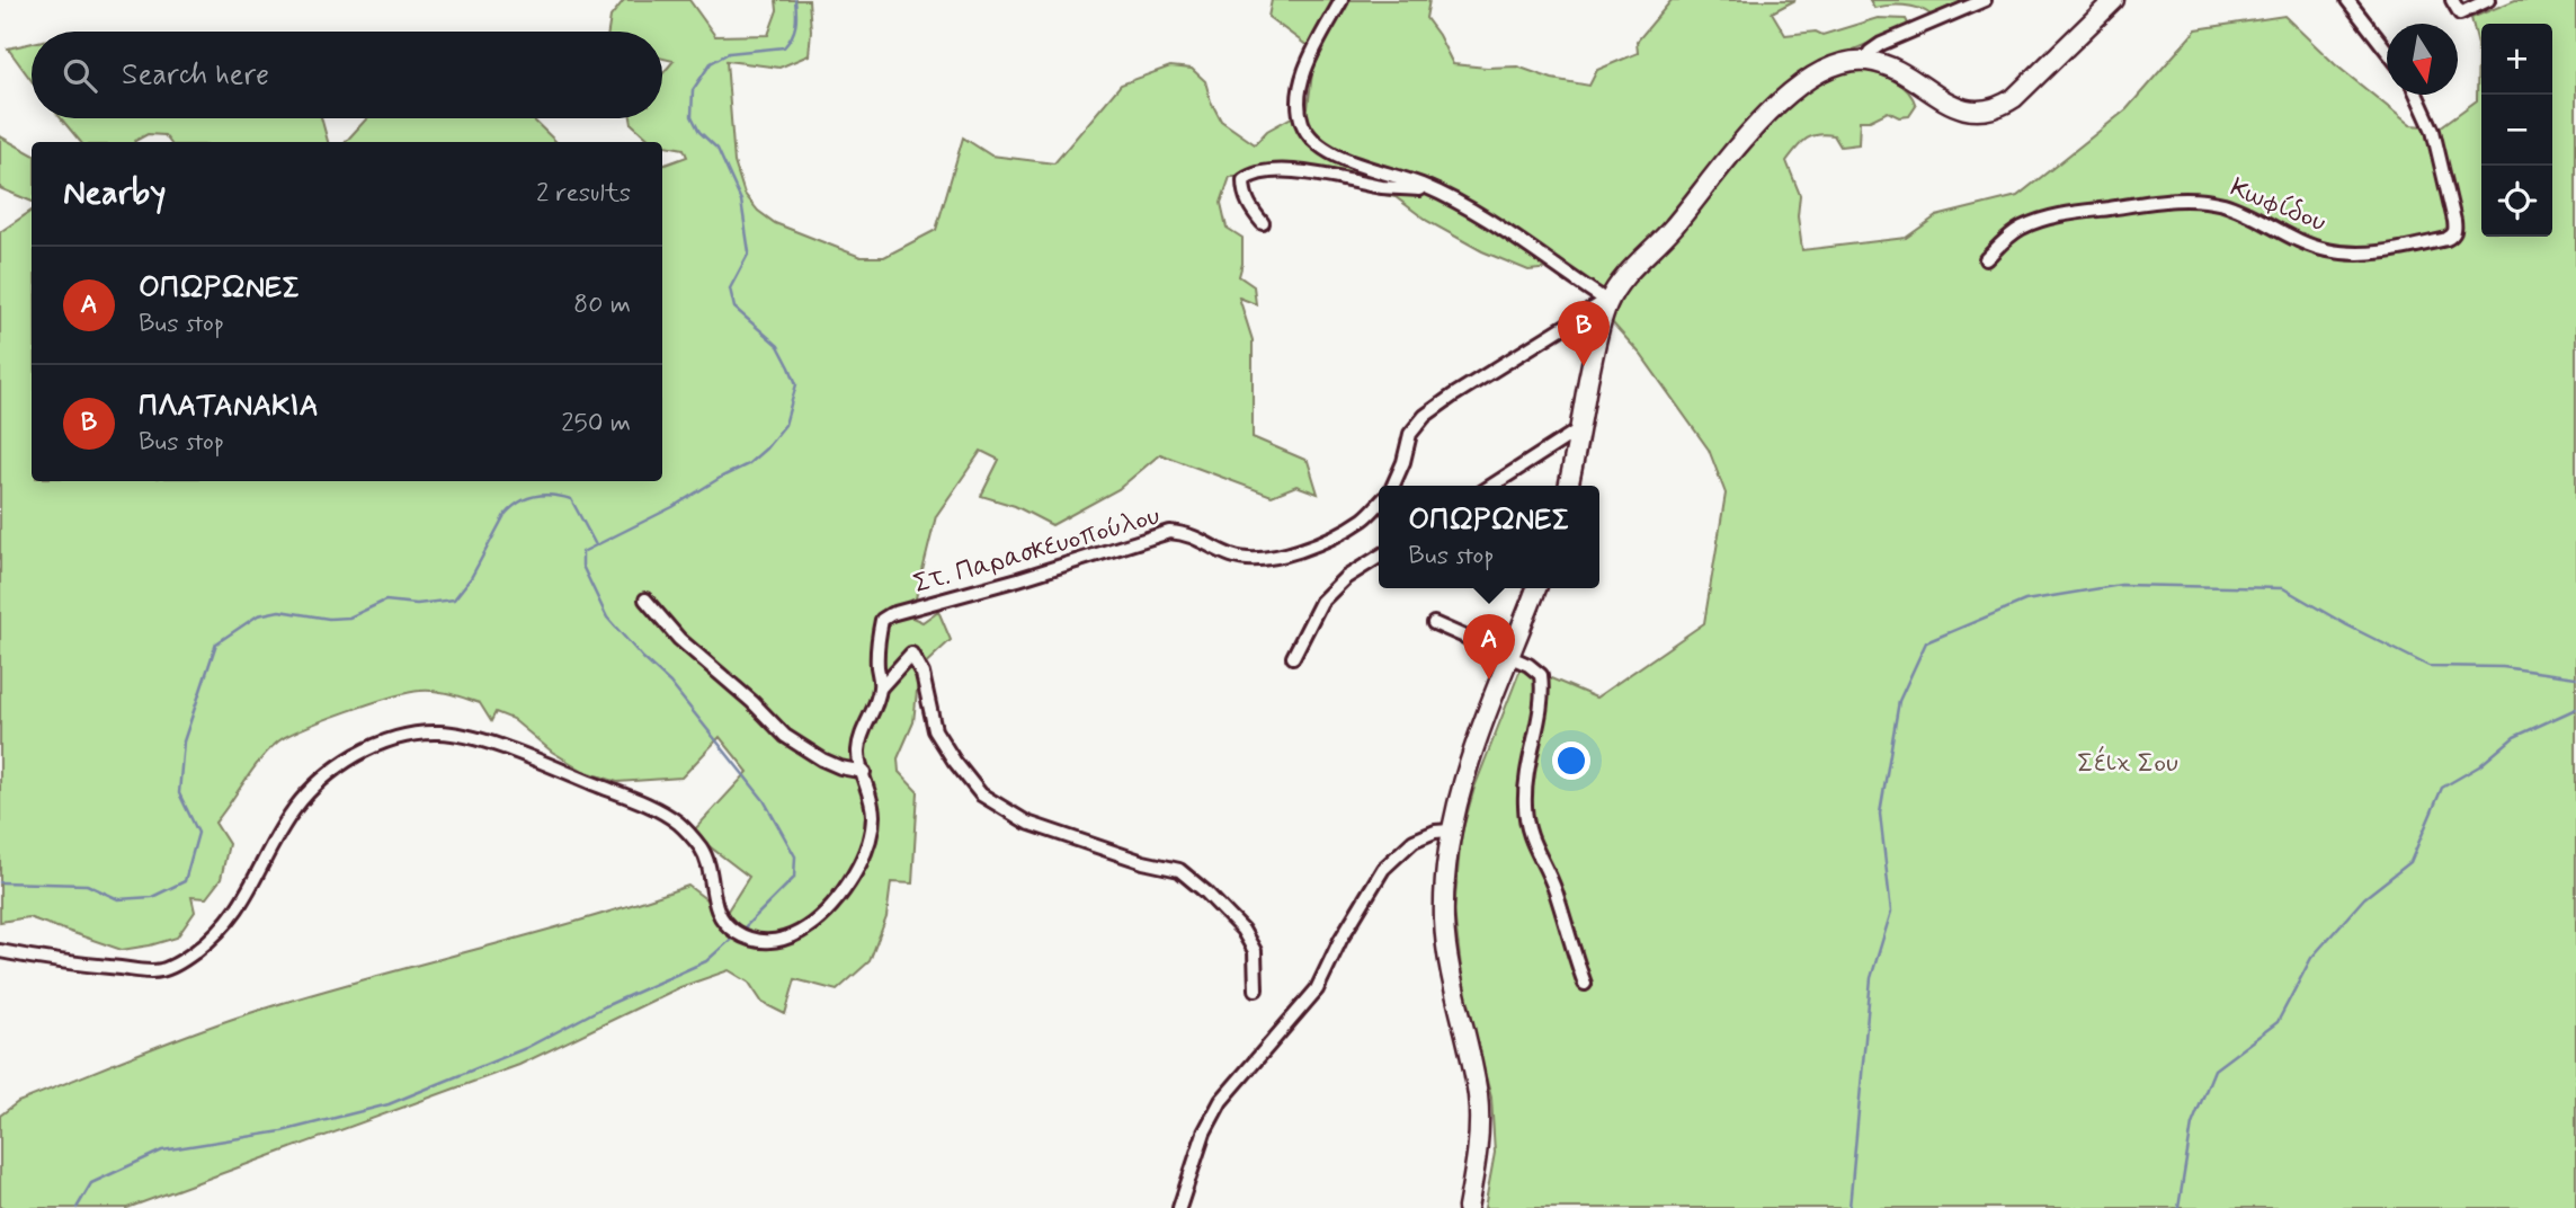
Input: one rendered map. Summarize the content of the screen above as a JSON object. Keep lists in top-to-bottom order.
{
  "streets": {
    "street": ["Κωφίδου", "Στ. Παρασκευοπούλου"]
  },
  "parks": ["Σέιχ Σου"],
  "north": "bottom",
  "page": {
    "map_buttons": ["+", "−"],
    "search": "Search here",
    "heading": ["Nearby", "2 results"],
    "list": [
      {
        "mark": "A",
        "name": "ΟΠΩΡΩΝΕΣ",
        "note": "Bus stop",
        "value": "80 m"
      },
      {
        "mark": "B",
        "name": "ΠΛΑΤΑΝΑΚΙΑ",
        "note": "Bus stop",
        "value": "250 m"
      }
    ],
    "pins": ["B", "A"],
    "popup": ["ΟΠΩΡΩΝΕΣ", "Bus stop"]
  }
}
